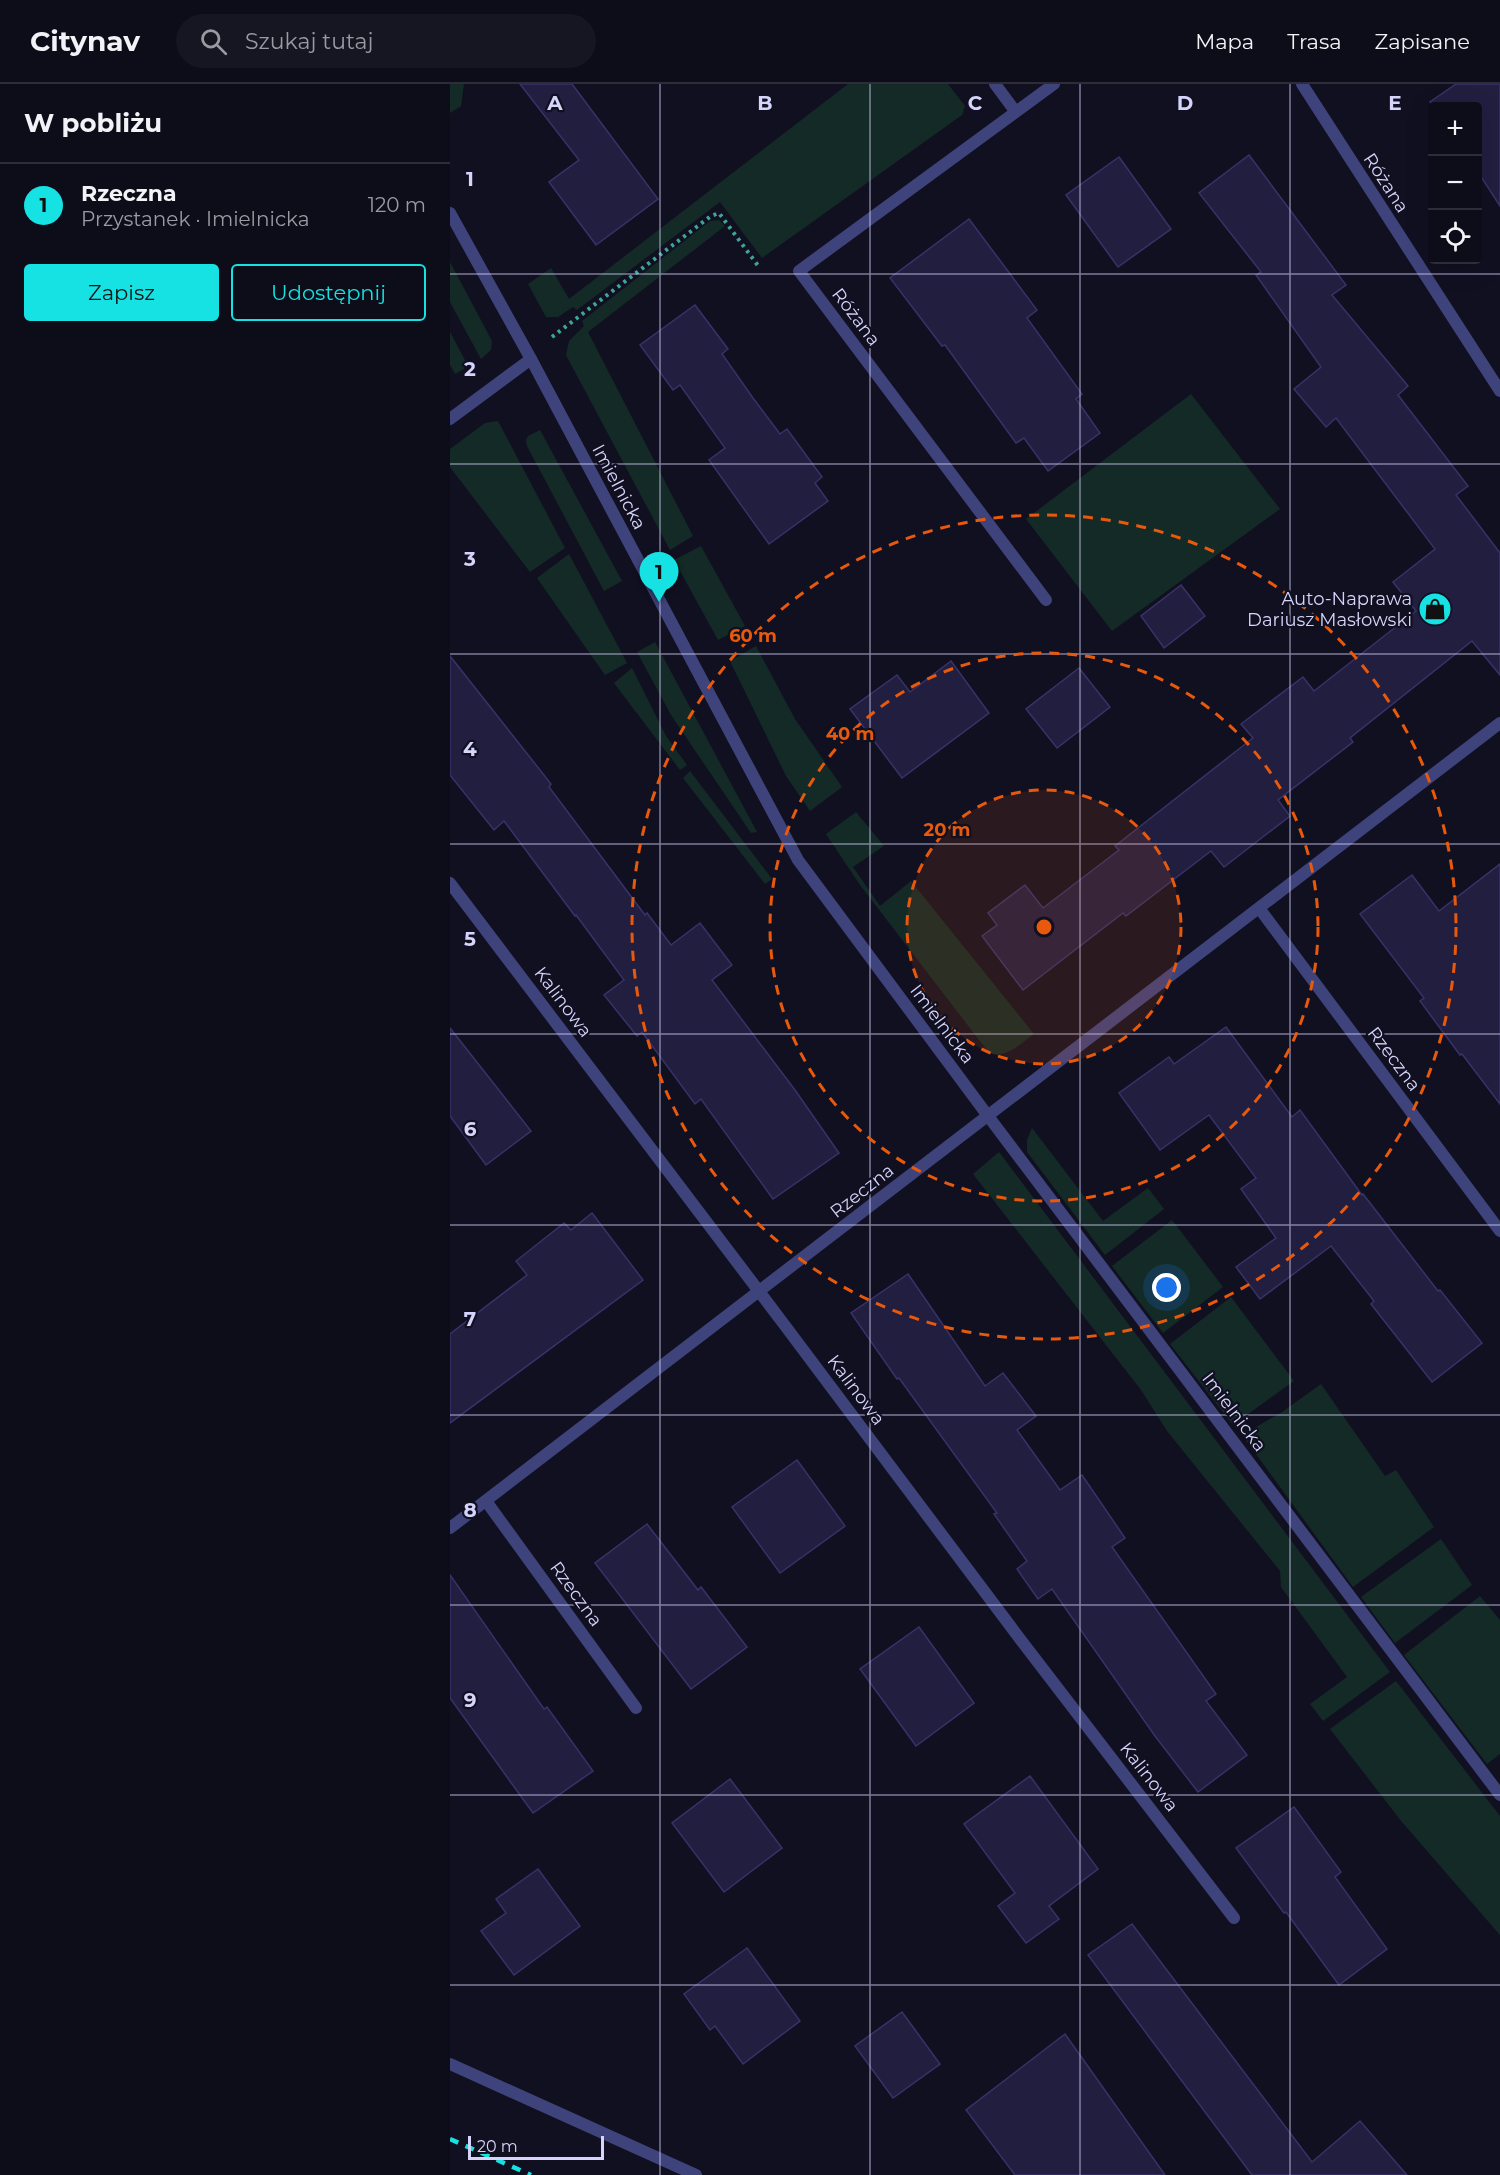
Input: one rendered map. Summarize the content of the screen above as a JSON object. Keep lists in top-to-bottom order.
{
  "streets": {
    "street": [
      "Różana",
      "Imielnicka",
      "Kalinowa",
      "Rzeczna"
    ]
  },
  "crossings": [
    ["Imielnicka", "Rzeczna"],
    ["Kalinowa", "Rzeczna"]
  ],
  "places": {
    "shop": ["Auto-Naprawa Dariusz Masłowski"]
  },
  "scale_bar": "20 m",
  "page": {
    "header": "Citynav",
    "search": "Szukaj tutaj",
    "nav": ["Mapa", "Trasa", "Zapisane"],
    "heading": "W pobliżu",
    "map_buttons": ["+", "−"],
    "list": [
      {
        "mark": "1",
        "name": "Rzeczna",
        "note": "Przystanek · Imielnicka",
        "value": "120 m"
      }
    ],
    "buttons": ["Zapisz", "Udostępnij"],
    "pins": "1",
    "scale": "20 m"
  },
  "grid": {
    "columns": [
      "A",
      "B",
      "C",
      "D",
      "E"
    ],
    "rows": [
      "1",
      "2",
      "3",
      "4",
      "5",
      "6",
      "7",
      "8",
      "9"
    ]
  },
  "rings": ["60 m", "40 m", "20 m"]
}
